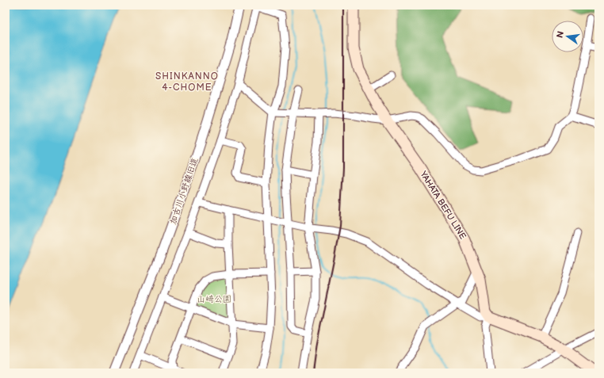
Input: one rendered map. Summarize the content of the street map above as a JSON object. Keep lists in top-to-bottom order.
{
  "streets": {
    "main road": ["YAHATA BEFU LINE"],
    "street": ["加古川小野線旧道"]
  },
  "districts": ["SHINKANNO 4-CHOME"],
  "parks": ["山崎公園"],
  "north": "left"
}
